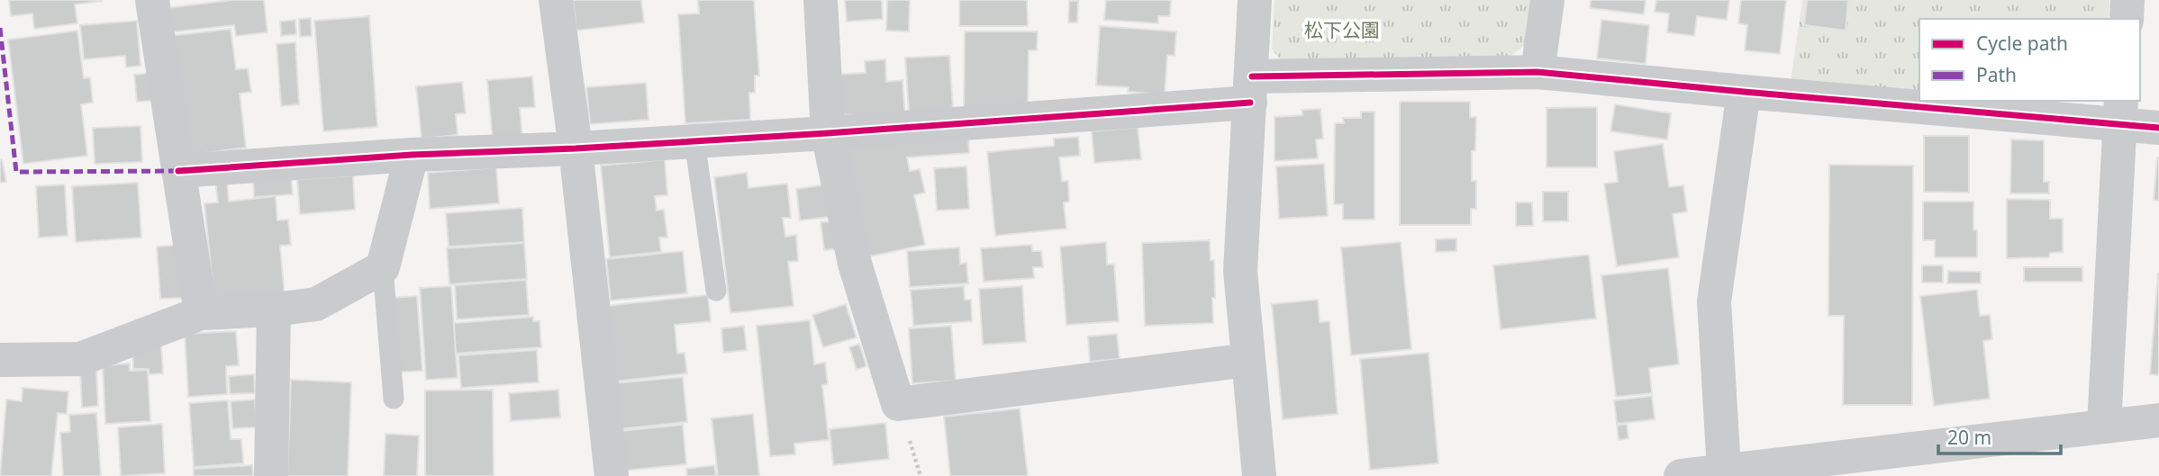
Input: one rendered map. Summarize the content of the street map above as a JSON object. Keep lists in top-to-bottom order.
{
  "parks": ["松下公園"],
  "legend": ["Cycle path", "Path"],
  "scale_bar": "20 m"
}
